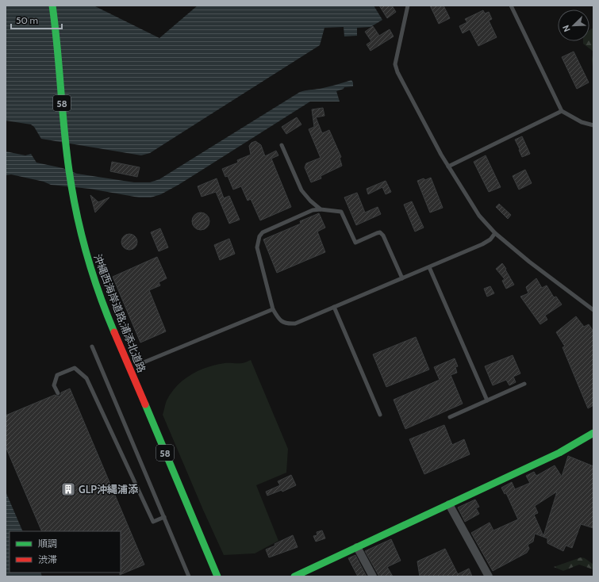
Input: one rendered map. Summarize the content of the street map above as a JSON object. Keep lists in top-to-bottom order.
{
  "streets": {
    "main road": ["58", "沖縄西海岸道路;浦添北道路"]
  },
  "places": {
    "building": ["GLP沖縄浦添"]
  },
  "legend": ["順調", "渋滞"],
  "scale_bar": "50 m",
  "north": "bottom left"
}
